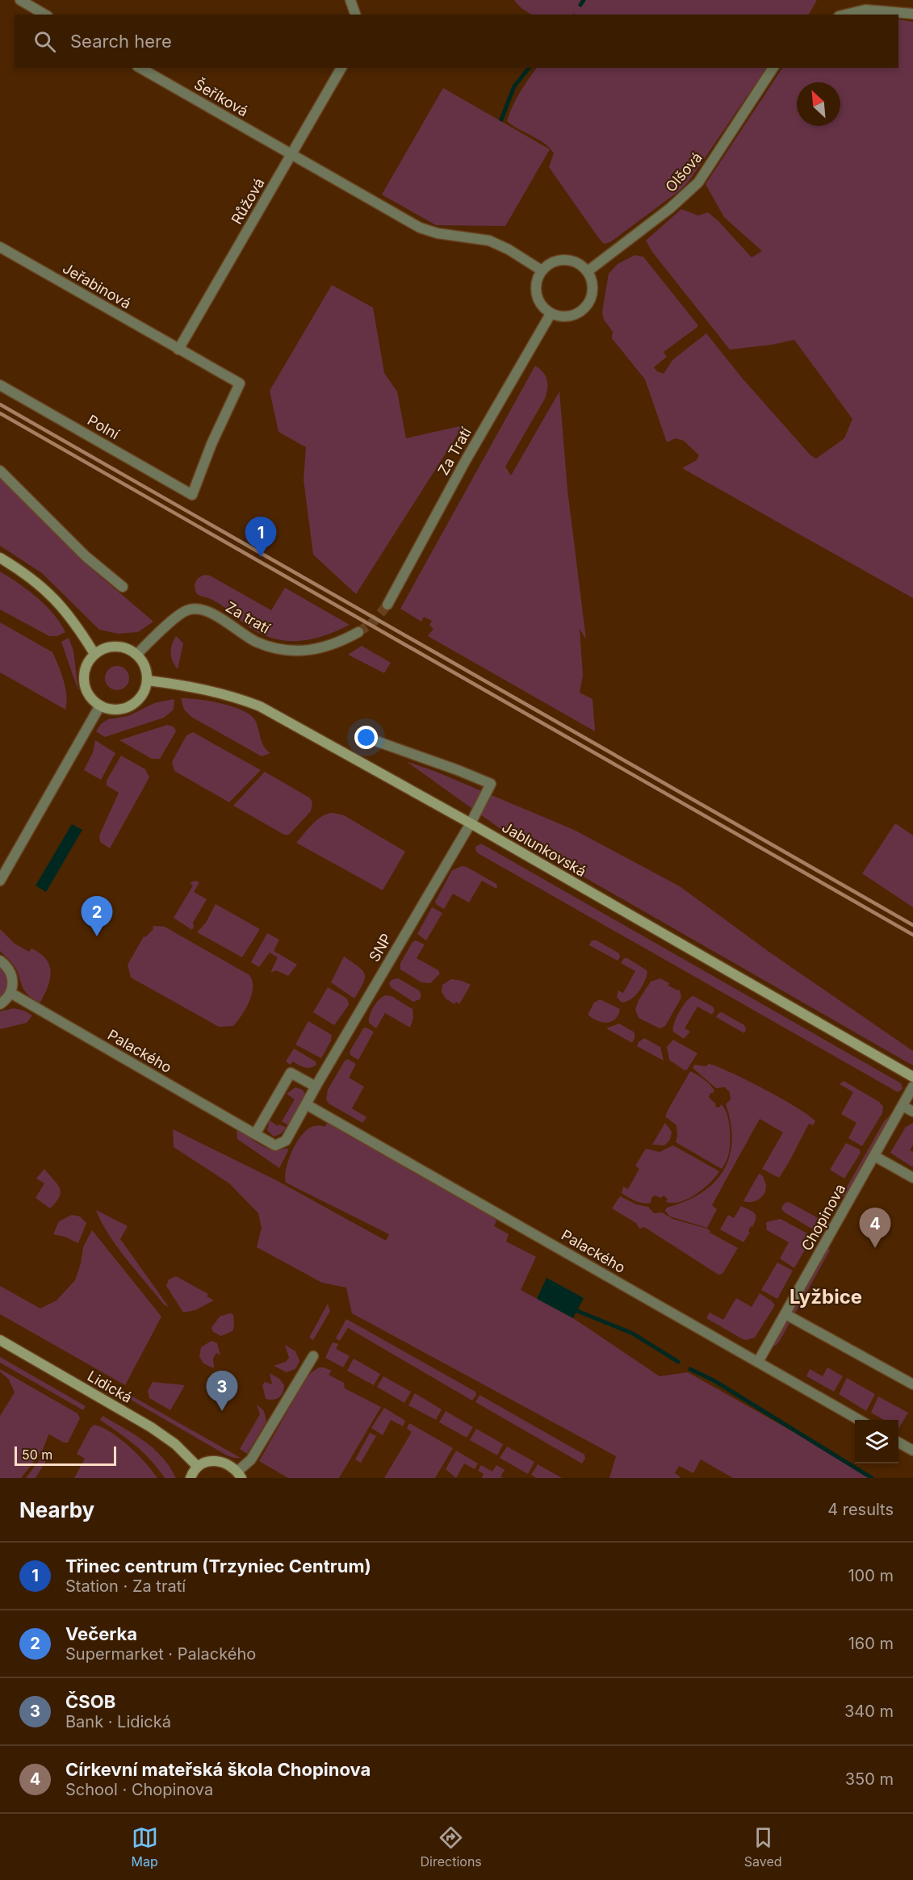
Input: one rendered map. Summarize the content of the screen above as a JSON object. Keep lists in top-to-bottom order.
{
  "streets": {
    "main road": ["Jablunkovská", "Lidická"],
    "street": [
      "Šeříková",
      "Olšová",
      "Růžová",
      "Jeřabinová",
      "Polní",
      "Za Tratí",
      "Za tratí",
      "SNP",
      "Palackého",
      "Chopinova"
    ]
  },
  "crossings": [
    ["Šeříková", "Růžová"],
    ["Olšová", "Za Tratí"],
    ["Růžová", "Jeřabinová"],
    ["Jeřabinová", "Polní"],
    ["Za tratí", "Jablunkovská"],
    ["Jablunkovská", "SNP"],
    ["SNP", "Palackého"],
    ["Palackého", "Chopinova"]
  ],
  "districts": ["Lyžbice"],
  "scale_bar": "50 m",
  "north": "top left",
  "page": {
    "search": "Search here",
    "pins": [
      "1",
      "2",
      "4",
      "3"
    ],
    "scale": "50 m",
    "heading": ["Nearby", "4 results"],
    "list": [
      {
        "mark": "1",
        "name": "Třinec centrum (Trzyniec Centrum)",
        "note": "Station · Za tratí",
        "value": "100 m"
      },
      {
        "mark": "2",
        "name": "Večerka",
        "note": "Supermarket · Palackého",
        "value": "160 m"
      },
      {
        "mark": "3",
        "name": "ČSOB",
        "note": "Bank · Lidická",
        "value": "340 m"
      },
      {
        "mark": "4",
        "name": "Církevní mateřská škola Chopinova",
        "note": "School · Chopinova",
        "value": "350 m"
      }
    ],
    "nav": ["Map", "Directions", "Saved"]
  }
}
